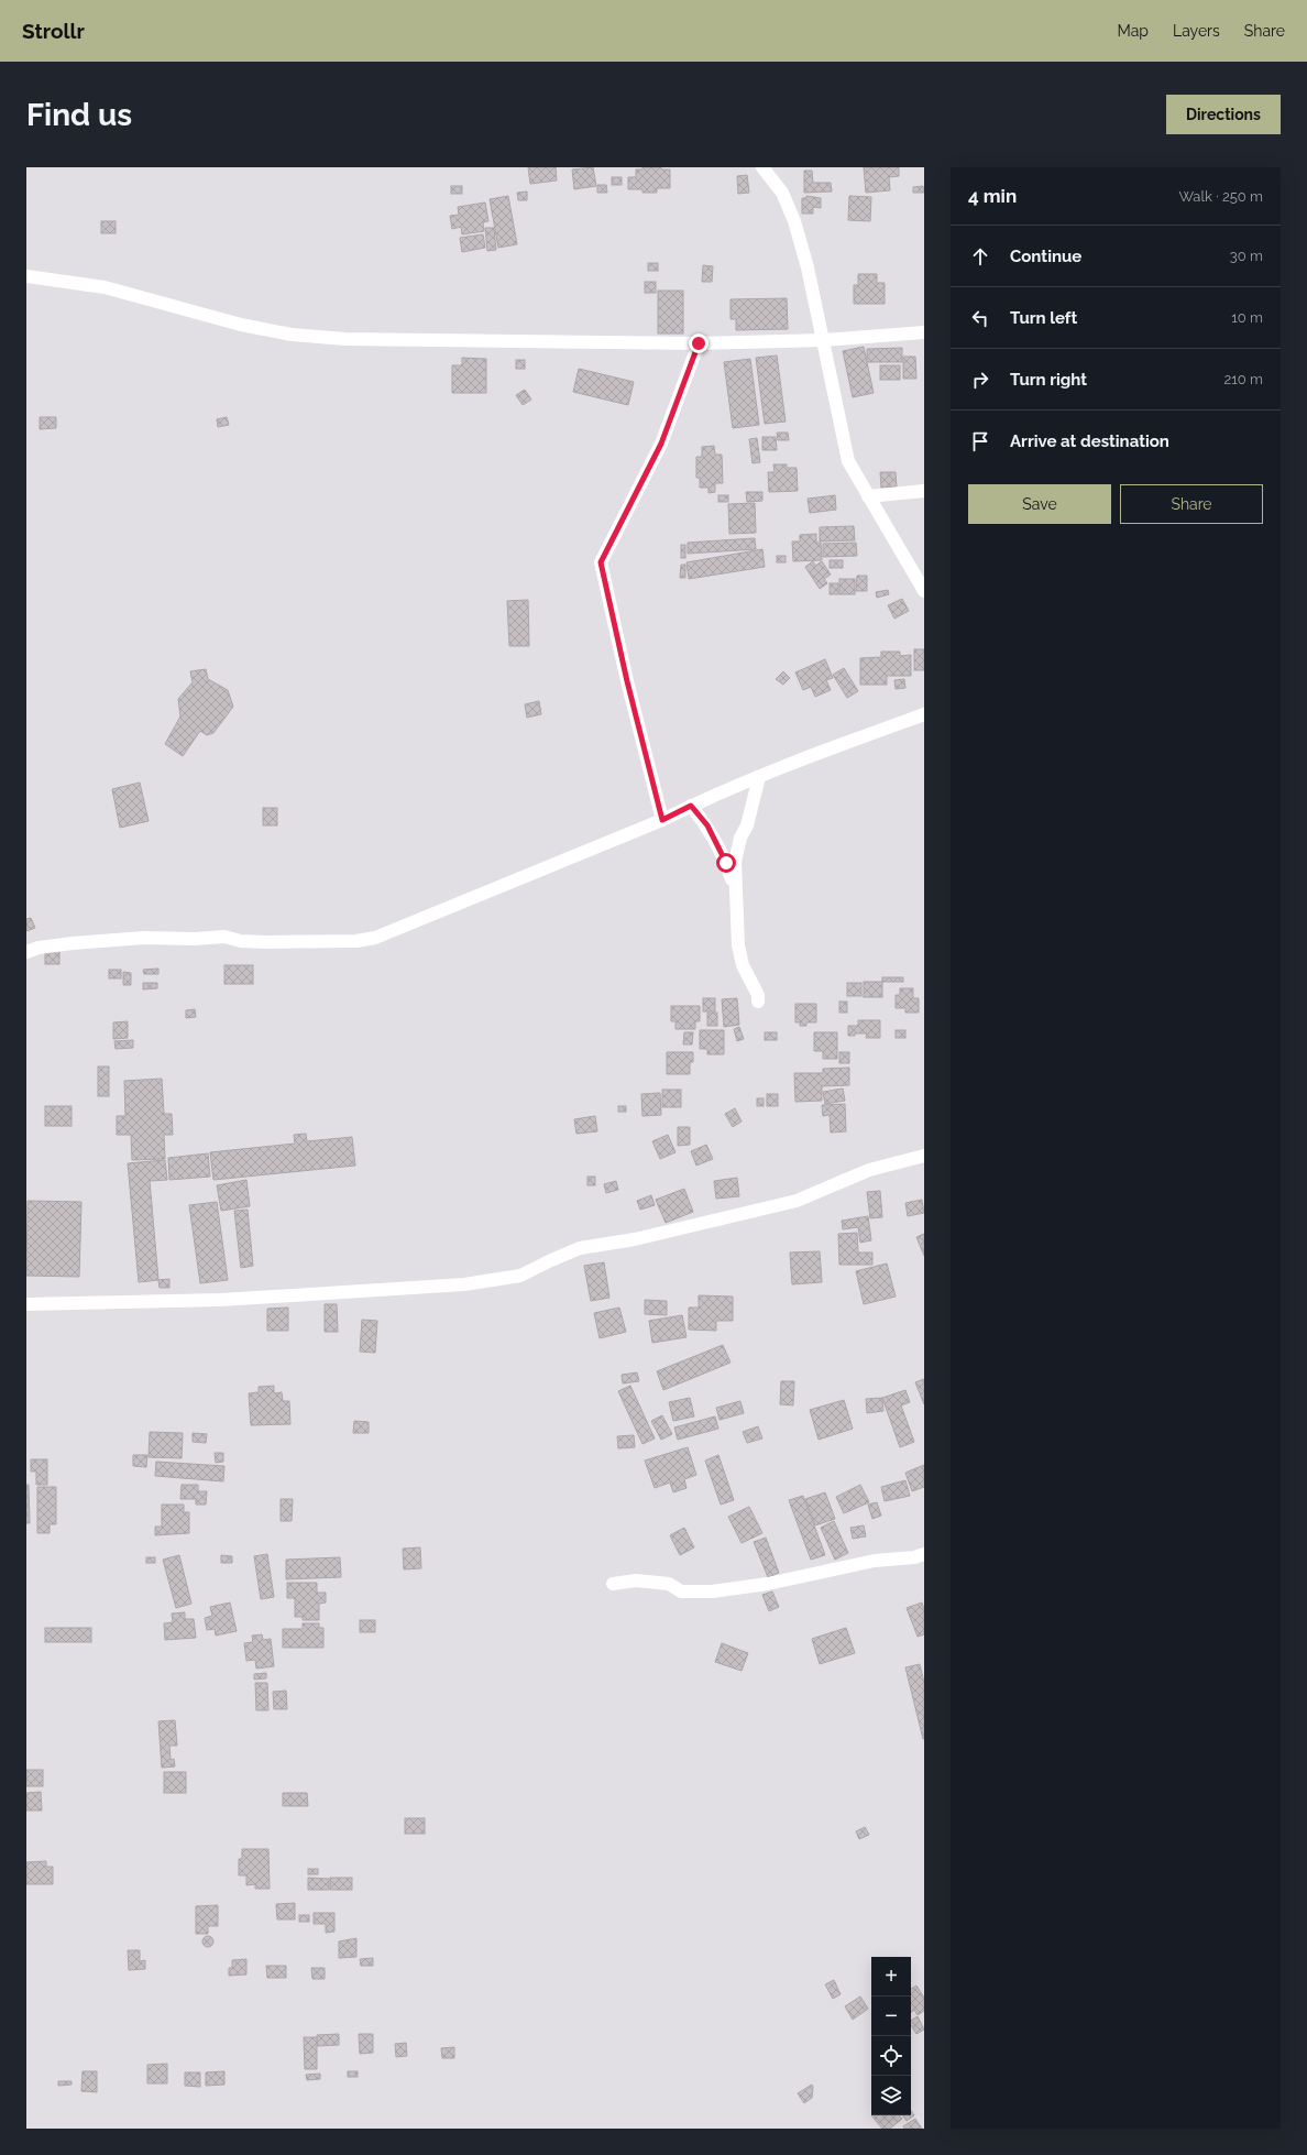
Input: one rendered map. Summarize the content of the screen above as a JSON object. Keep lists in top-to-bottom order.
{
  "page": {
    "header": "Strollr",
    "nav": ["Map", "Layers", "Share"],
    "buttons": [
      "Directions",
      ["Save", "Share"]
    ],
    "title": "Find us",
    "heading": ["4 min", "Walk · 250 m"],
    "list": [
      ["Continue", "30 m"],
      ["Turn left", "10 m"],
      ["Turn right", "210 m"],
      "Arrive at destination"
    ],
    "map_buttons": ["+", "−"]
  }
}
